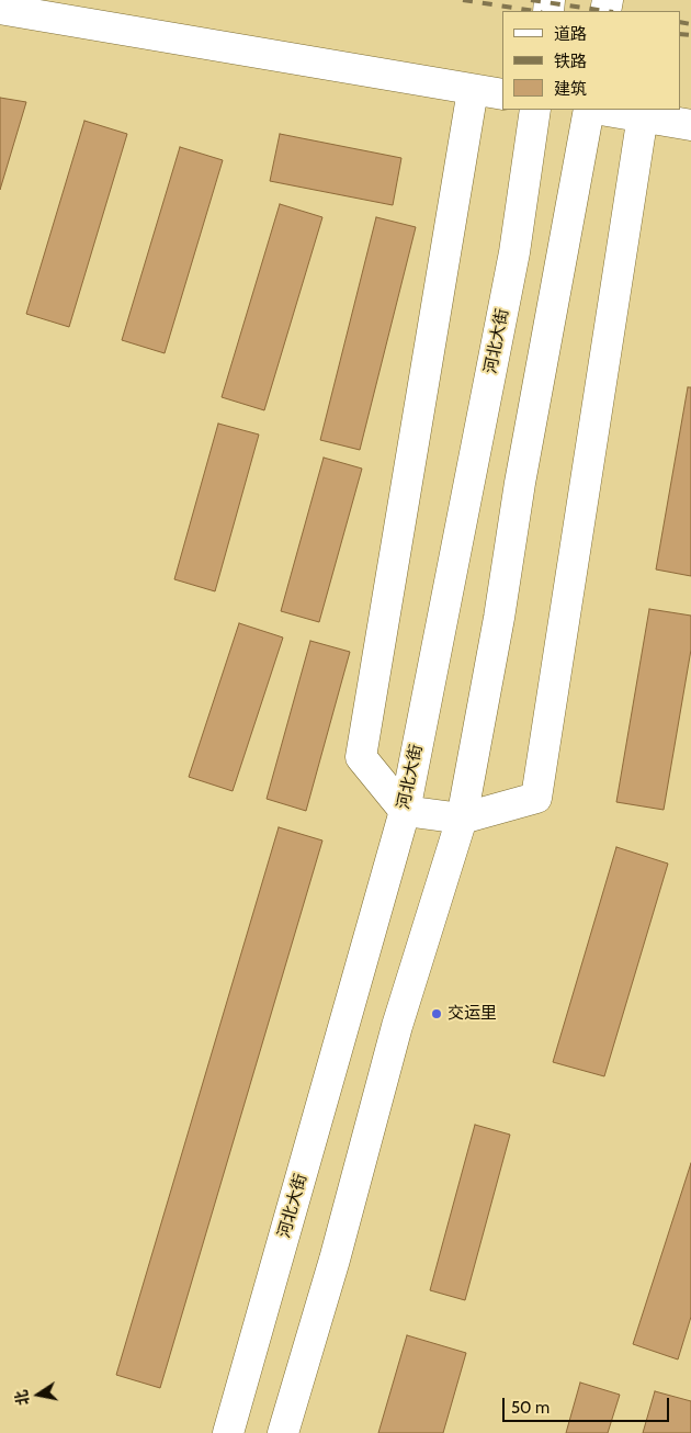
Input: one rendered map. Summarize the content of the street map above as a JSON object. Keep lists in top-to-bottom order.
{
  "streets": {
    "main road": ["河北大街"]
  },
  "places": ["交运里"],
  "legend": ["道路", "铁路", "建筑"],
  "scale_bar": "50 m",
  "north": "left"
}
